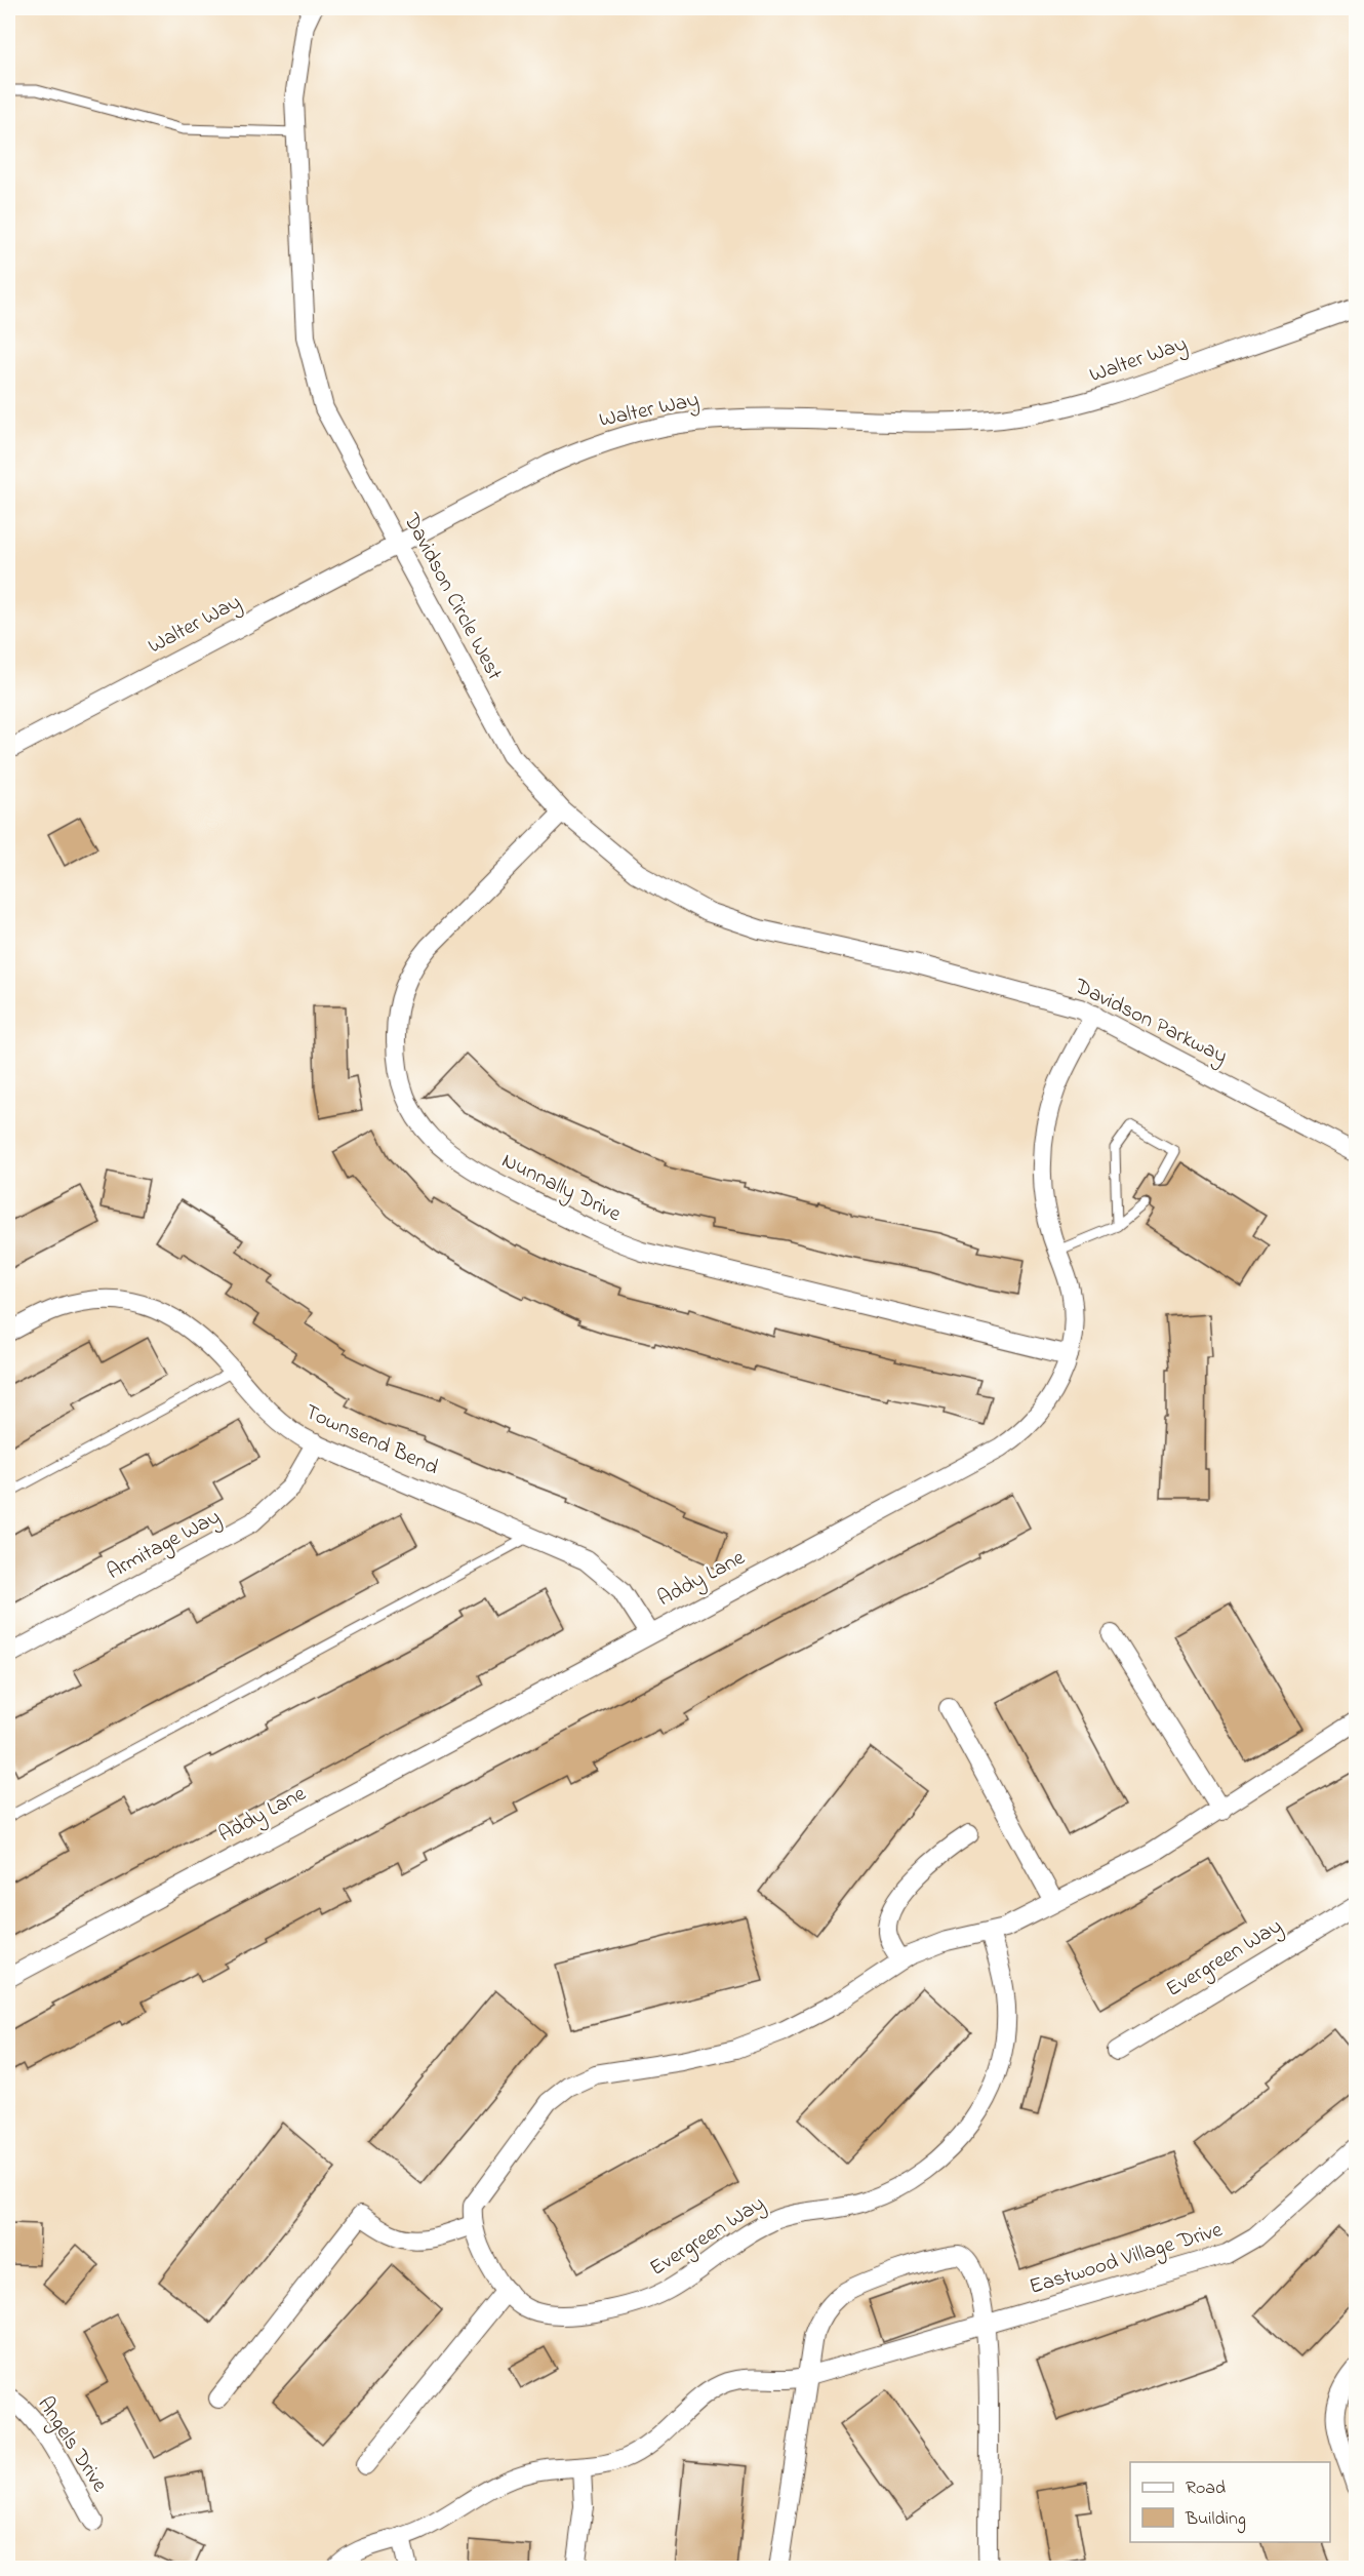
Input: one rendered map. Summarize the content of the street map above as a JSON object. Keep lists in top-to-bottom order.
{
  "streets": {
    "street": [
      "Walter Way",
      "Davidson Circle West",
      "Davidson Parkway",
      "Nunnally Drive",
      "Townsend Bend",
      "Armitage Way",
      "Addy Lane",
      "Evergreen Way",
      "Eastwood Village Drive",
      "Angels Drive"
    ]
  },
  "crossings": [
    ["Walter Way", "Davidson Circle West"],
    ["Davidson Circle West", "Davidson Parkway"],
    ["Davidson Circle West", "Nunnally Drive"],
    ["Davidson Parkway", "Addy Lane"],
    ["Nunnally Drive", "Addy Lane"],
    ["Townsend Bend", "Armitage Way"],
    ["Townsend Bend", "Addy Lane"]
  ],
  "legend": ["Road", "Building"]
}
